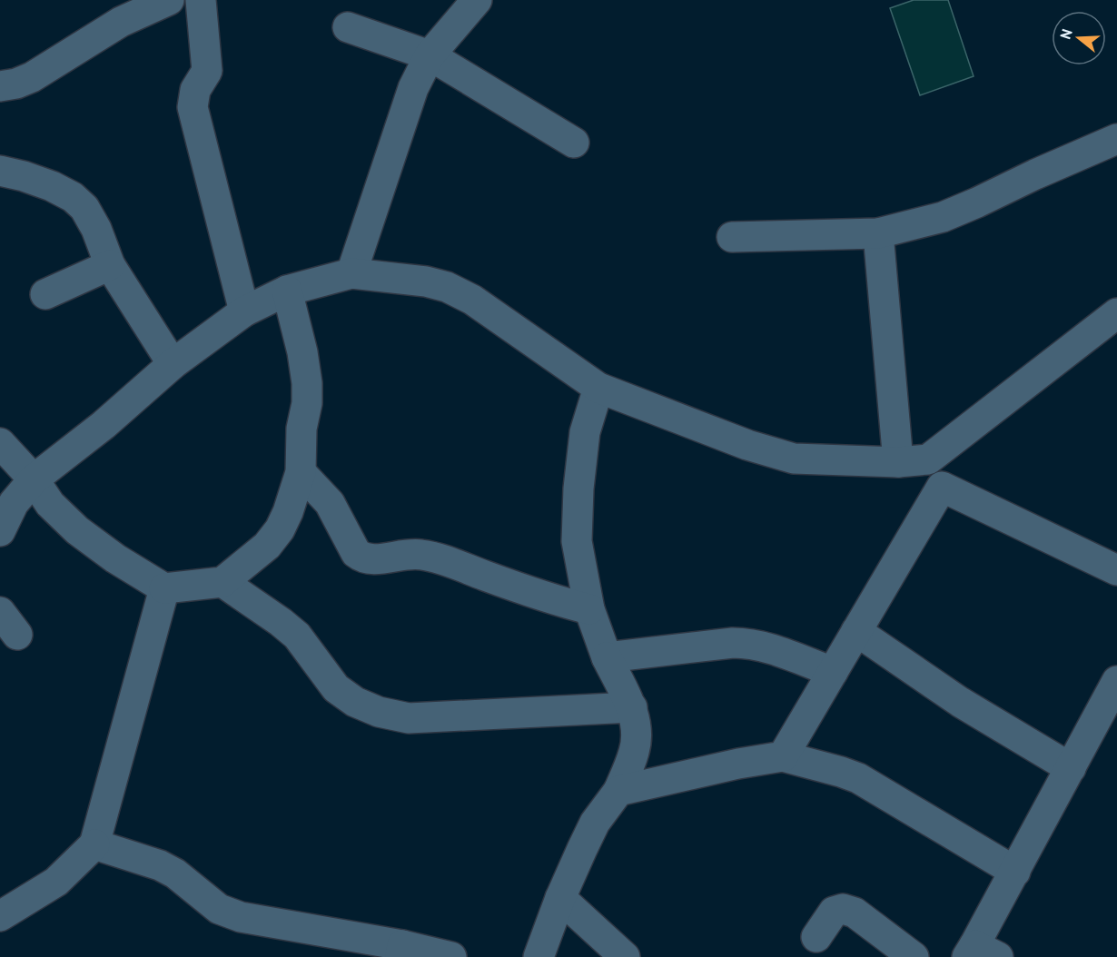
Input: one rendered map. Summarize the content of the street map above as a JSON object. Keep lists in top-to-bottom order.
{
  "north": "left"
}
